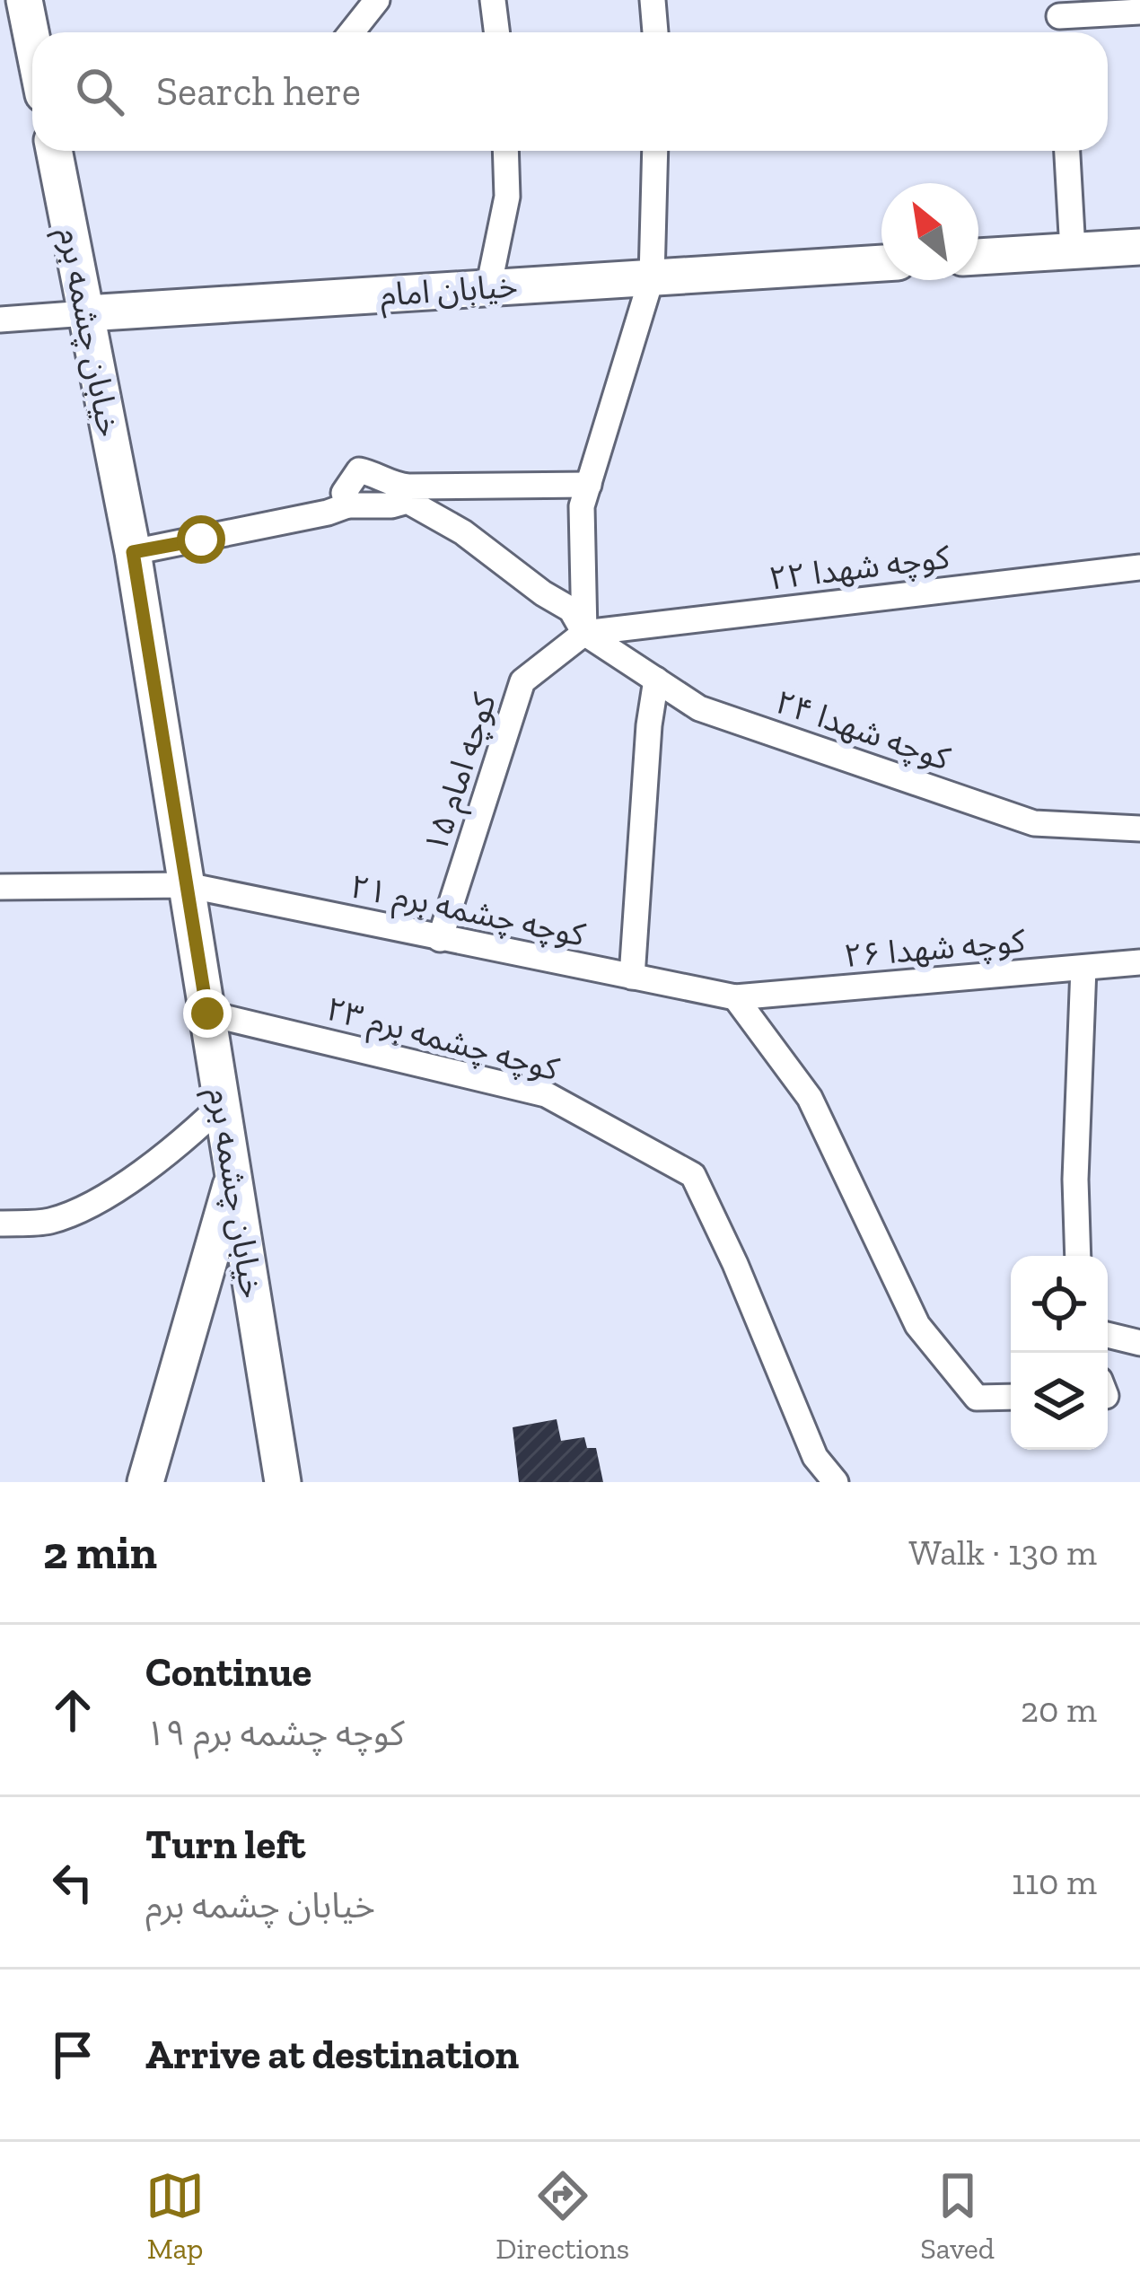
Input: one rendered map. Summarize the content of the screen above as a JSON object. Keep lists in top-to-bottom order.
{
  "streets": {
    "main road": ["خیابان امام", "خیابان چشمه برم"],
    "street": [
      "کوچه شهدا ۲۲",
      "کوچه شهدا ۲۴",
      "کوچه امام ۱۵",
      "کوچه چشمه برم ۲۱",
      "کوچه شهدا ۲۶",
      "کوچه چشمه برم ۲۳"
    ]
  },
  "crossings": [
    ["خیابان امام", "خیابان چشمه برم"],
    ["خیابان چشمه برم", "کوچه شهدا ۲۴"],
    ["خیابان چشمه برم", "کوچه چشمه برم ۲۱"],
    ["خیابان چشمه برم", "کوچه چشمه برم ۲۳"],
    ["کوچه شهدا ۲۲", "کوچه شهدا ۲۴"],
    ["کوچه شهدا ۲۲", "کوچه امام ۱۵"],
    ["کوچه شهدا ۲۴", "کوچه امام ۱۵"],
    ["کوچه امام ۱۵", "کوچه چشمه برم ۲۱"],
    ["کوچه چشمه برم ۲۱", "کوچه شهدا ۲۶"]
  ],
  "north": "top left",
  "page": {
    "search": "Search here",
    "heading": ["2 min", "Walk · 130 m"],
    "list": [
      ["Continue", "کوچه چشمه برم ۱۹", "20 m"],
      ["Turn left", "خیابان چشمه برم", "110 m"],
      "Arrive at destination"
    ],
    "nav": ["Map", "Directions", "Saved"]
  }
}
